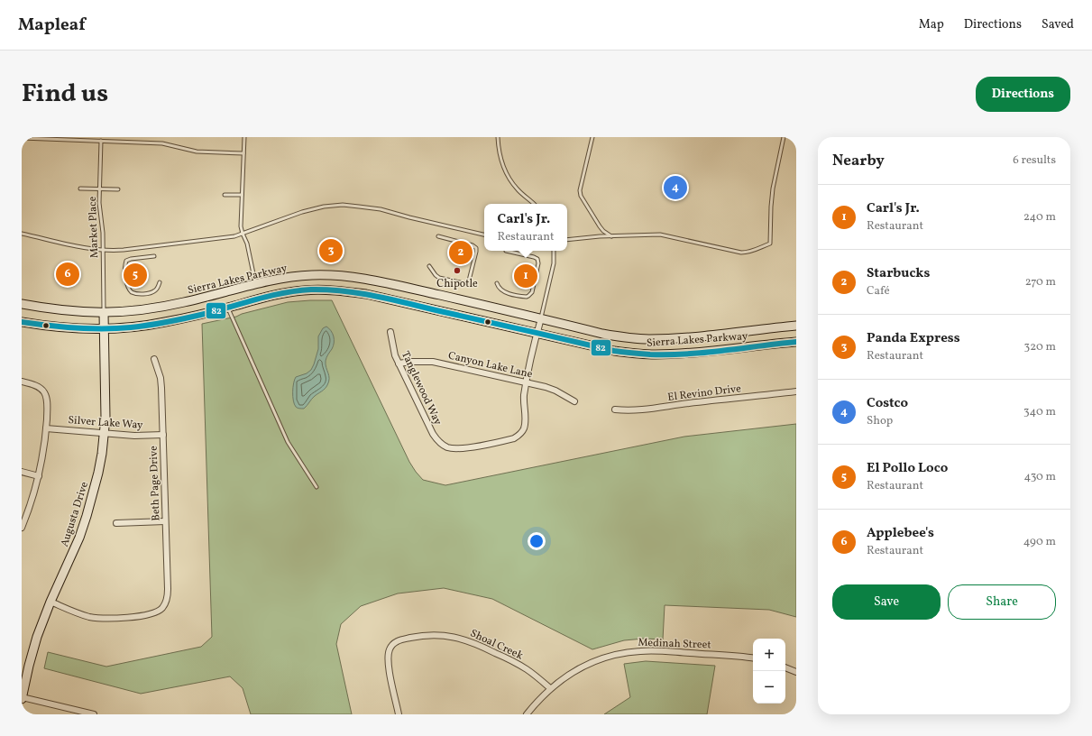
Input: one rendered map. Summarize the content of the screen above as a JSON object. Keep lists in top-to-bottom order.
{
  "streets": {
    "street": [
      "Sierra Lakes Parkway",
      "Canyon Lake Lane",
      "Tanglewood Way",
      "El Revino Drive",
      "Silver Lake Way",
      "Beth Page Drive",
      "Augusta Drive",
      "Medinah Street",
      "Shoal Creek"
    ],
    "lane": ["Market Place"]
  },
  "crossings": [
    ["Market Place", "Sierra Lakes Parkway"],
    ["Market Place", "Augusta Drive"],
    ["Sierra Lakes Parkway", "Augusta Drive"],
    ["Canyon Lake Lane", "Tanglewood Way"],
    ["Silver Lake Way", "Beth Page Drive"],
    ["Silver Lake Way", "Augusta Drive"],
    ["Beth Page Drive", "Augusta Drive"],
    ["Medinah Street", "Shoal Creek"]
  ],
  "places": ["Chipotle"],
  "lines": ["transit line 82"],
  "page": {
    "header": "Mapleaf",
    "nav": ["Map", "Directions", "Saved"],
    "title": "Find us",
    "buttons": [
      "Directions",
      ["Save", "Share"]
    ],
    "heading": ["Nearby", "6 results"],
    "pins": [
      "4",
      "3",
      "2",
      "6",
      "5",
      "1"
    ],
    "list": [
      {
        "mark": "1",
        "name": "Carl's Jr.",
        "note": "Restaurant",
        "value": "240 m"
      },
      {
        "mark": "2",
        "name": "Starbucks",
        "note": "Café",
        "value": "270 m"
      },
      {
        "mark": "3",
        "name": "Panda Express",
        "note": "Restaurant",
        "value": "320 m"
      },
      {
        "mark": "4",
        "name": "Costco",
        "note": "Shop",
        "value": "340 m"
      },
      {
        "mark": "5",
        "name": "El Pollo Loco",
        "note": "Restaurant",
        "value": "430 m"
      },
      {
        "mark": "6",
        "name": "Applebee's",
        "note": "Restaurant",
        "value": "490 m"
      }
    ],
    "popup": ["Carl's Jr.", "Restaurant"],
    "map_buttons": ["+", "−"]
  }
}
